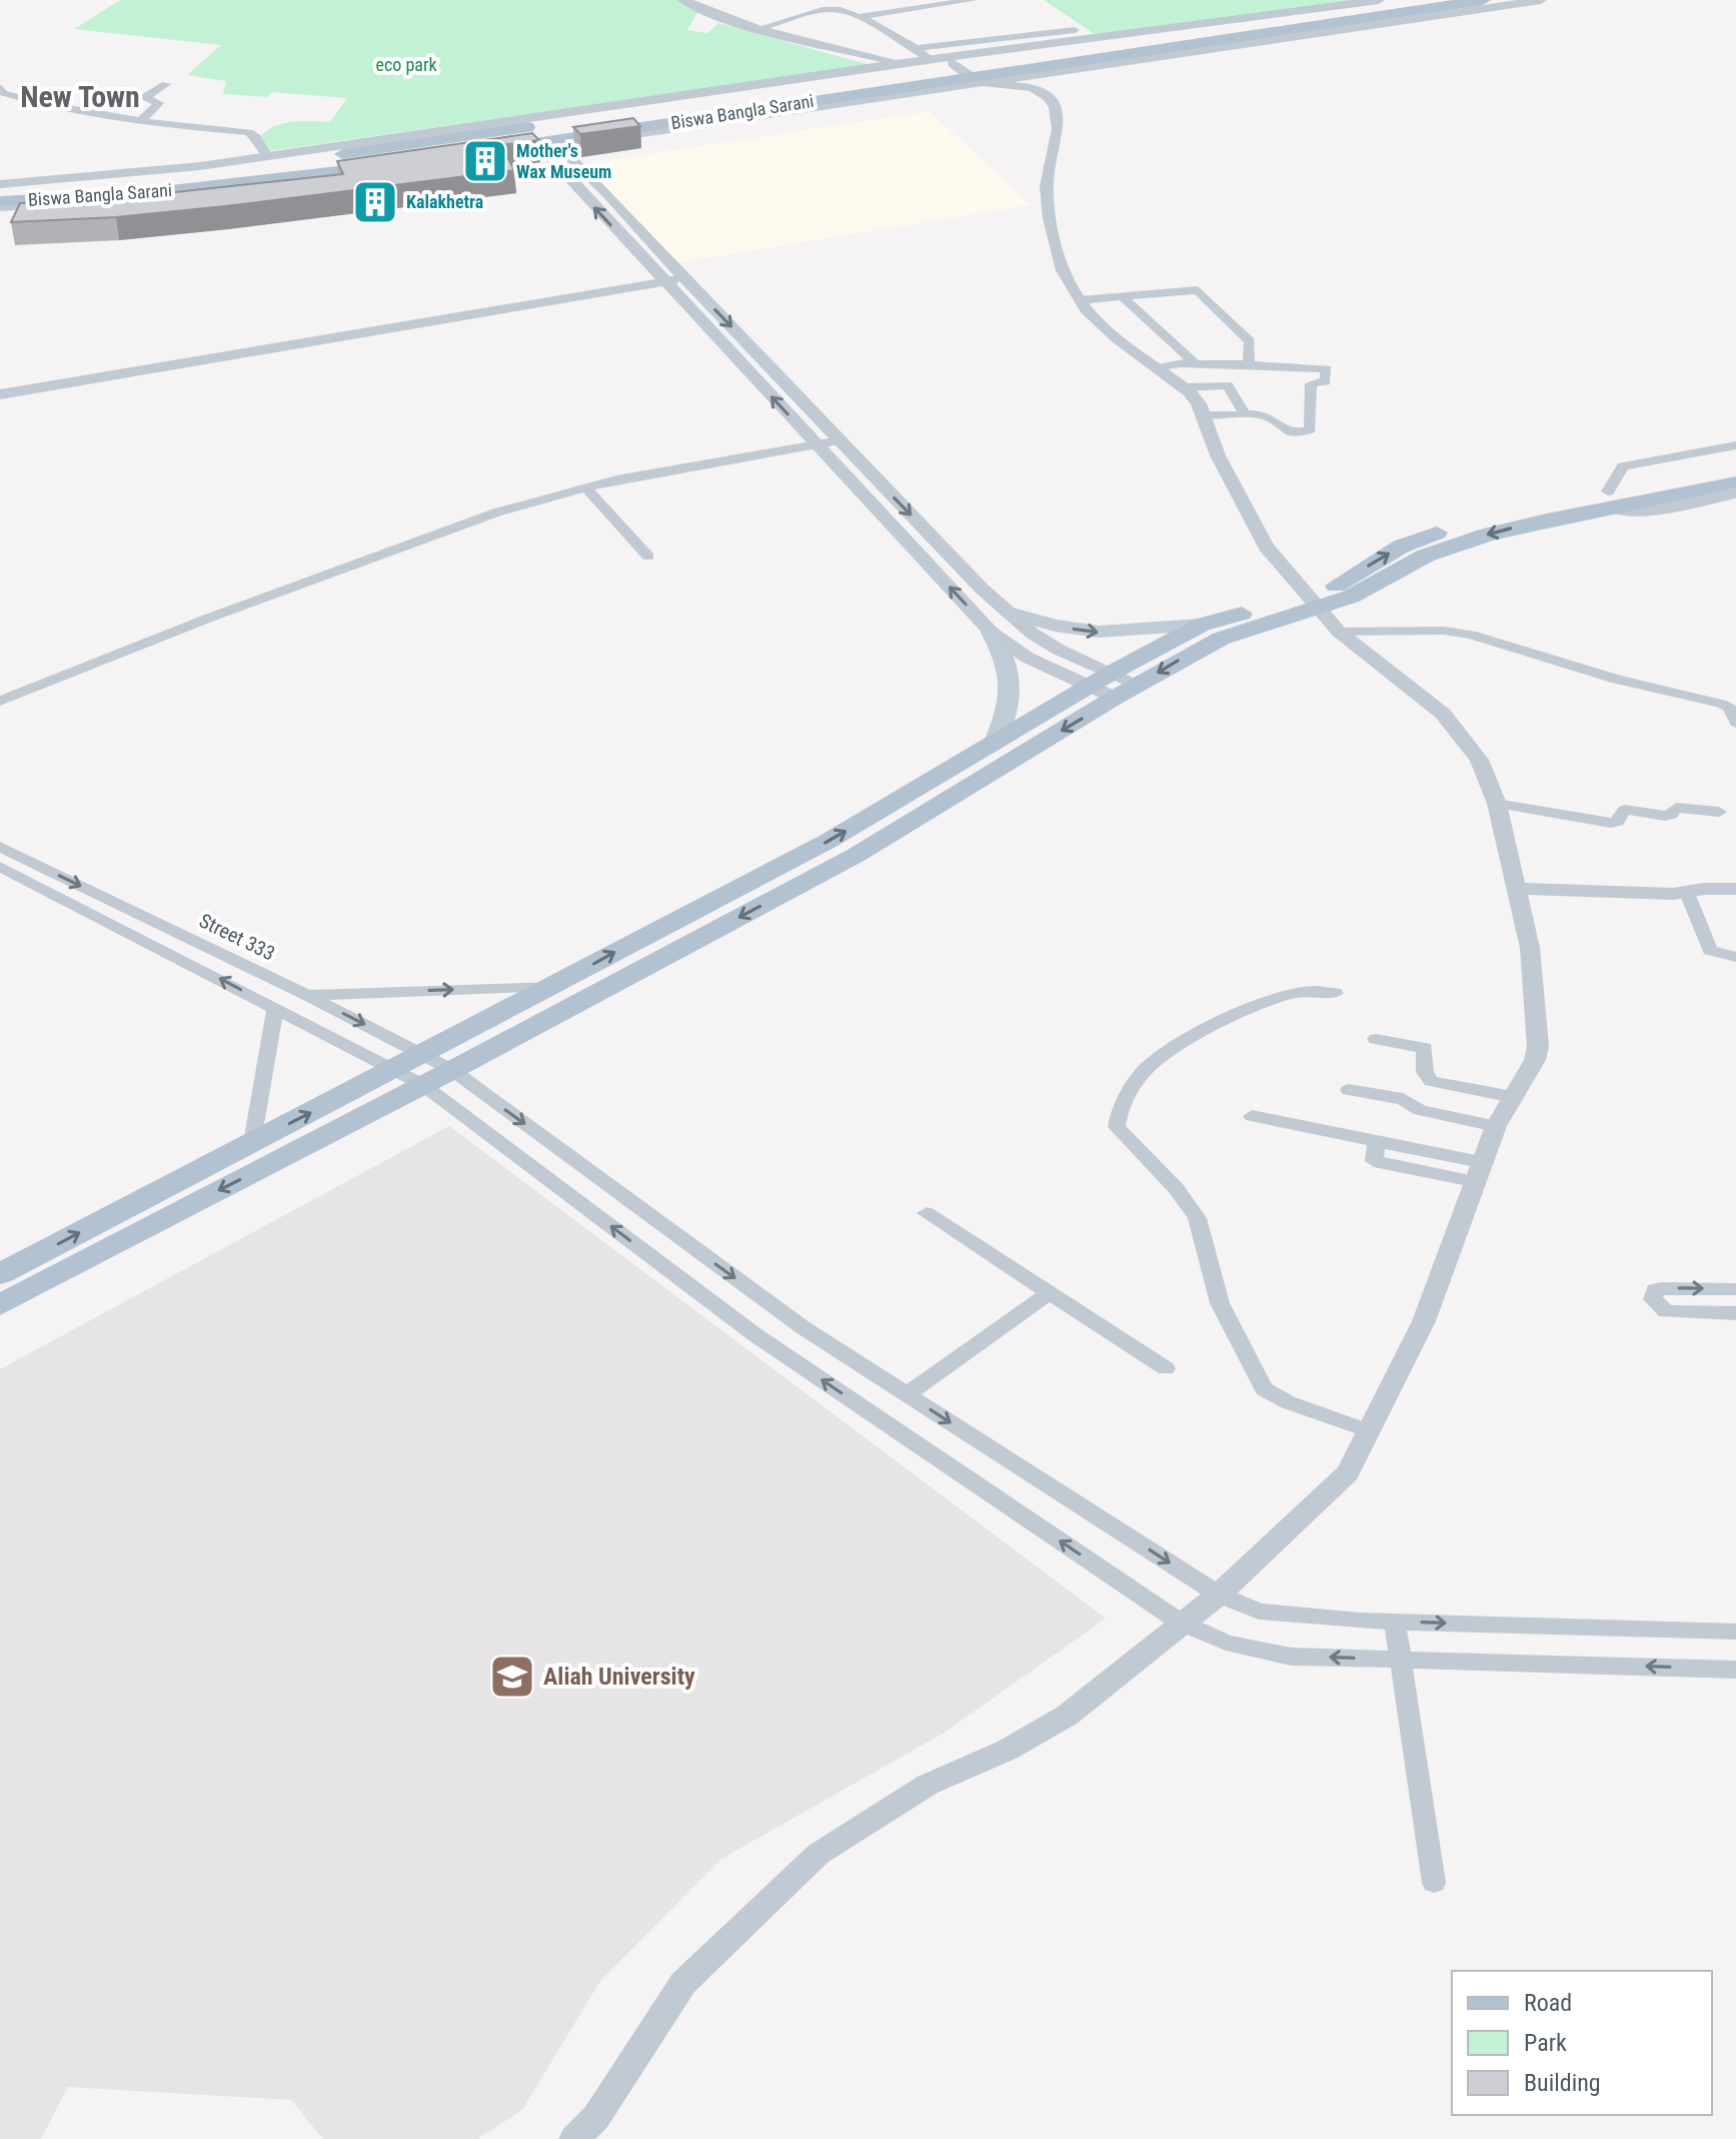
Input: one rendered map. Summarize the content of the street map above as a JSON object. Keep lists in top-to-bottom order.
{
  "streets": {
    "main road": ["Biswa Bangla Sarani"],
    "street": ["Street 333"]
  },
  "districts": ["New Town"],
  "parks": ["eco park"],
  "places": {
    "building": ["Mother's Wax Museum", "Kalakhetra"],
    "school or university": ["Aliah University"]
  },
  "legend": ["Road", "Park", "Building"]
}
